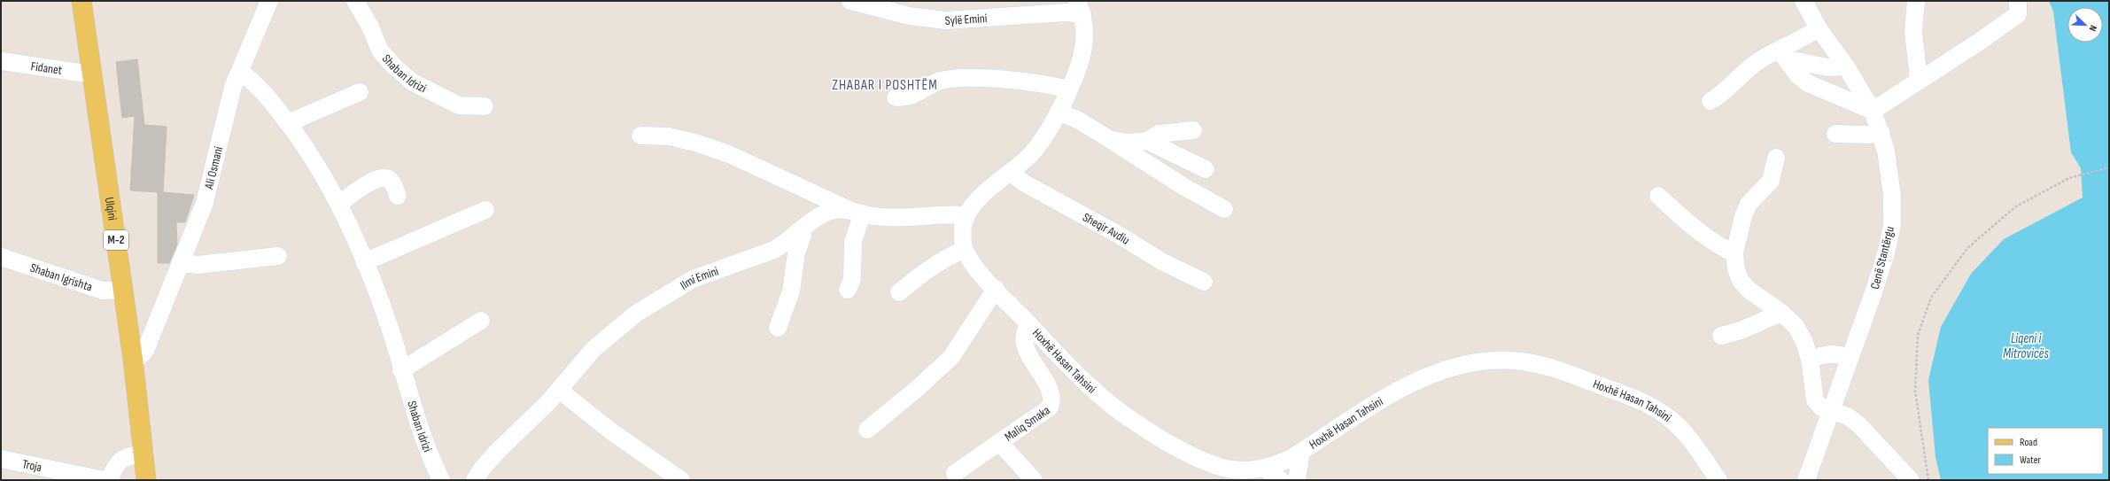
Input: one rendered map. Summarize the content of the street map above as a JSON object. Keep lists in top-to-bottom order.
{
  "streets": {
    "main road": ["Ulqini", "M-2"],
    "street": [
      "Sylë Emini",
      "Fidanet",
      "Shaban Idrizi",
      "Ali Osmani",
      "Sheqir Avdiu",
      "Cenë Stantërgu",
      "Shaban Igrishta",
      "Ilmi Emini",
      "Hoxhë Hasan Tahsini",
      "Maliq Smaka",
      "Troja"
    ]
  },
  "crossings": [
    ["Fidanet", "Ulqini"],
    ["Shaban Idrizi", "Ali Osmani"],
    ["Ali Osmani", "Ulqini"],
    ["Ulqini", "Shaban Igrishta"],
    ["Hoxhë Hasan Tahsini", "Maliq Smaka"]
  ],
  "districts": ["ZHABAR I POSHTËM"],
  "water": ["Liqeni i Mitrovicës"],
  "legend": ["Road", "Water"],
  "north": "bottom right"
}
